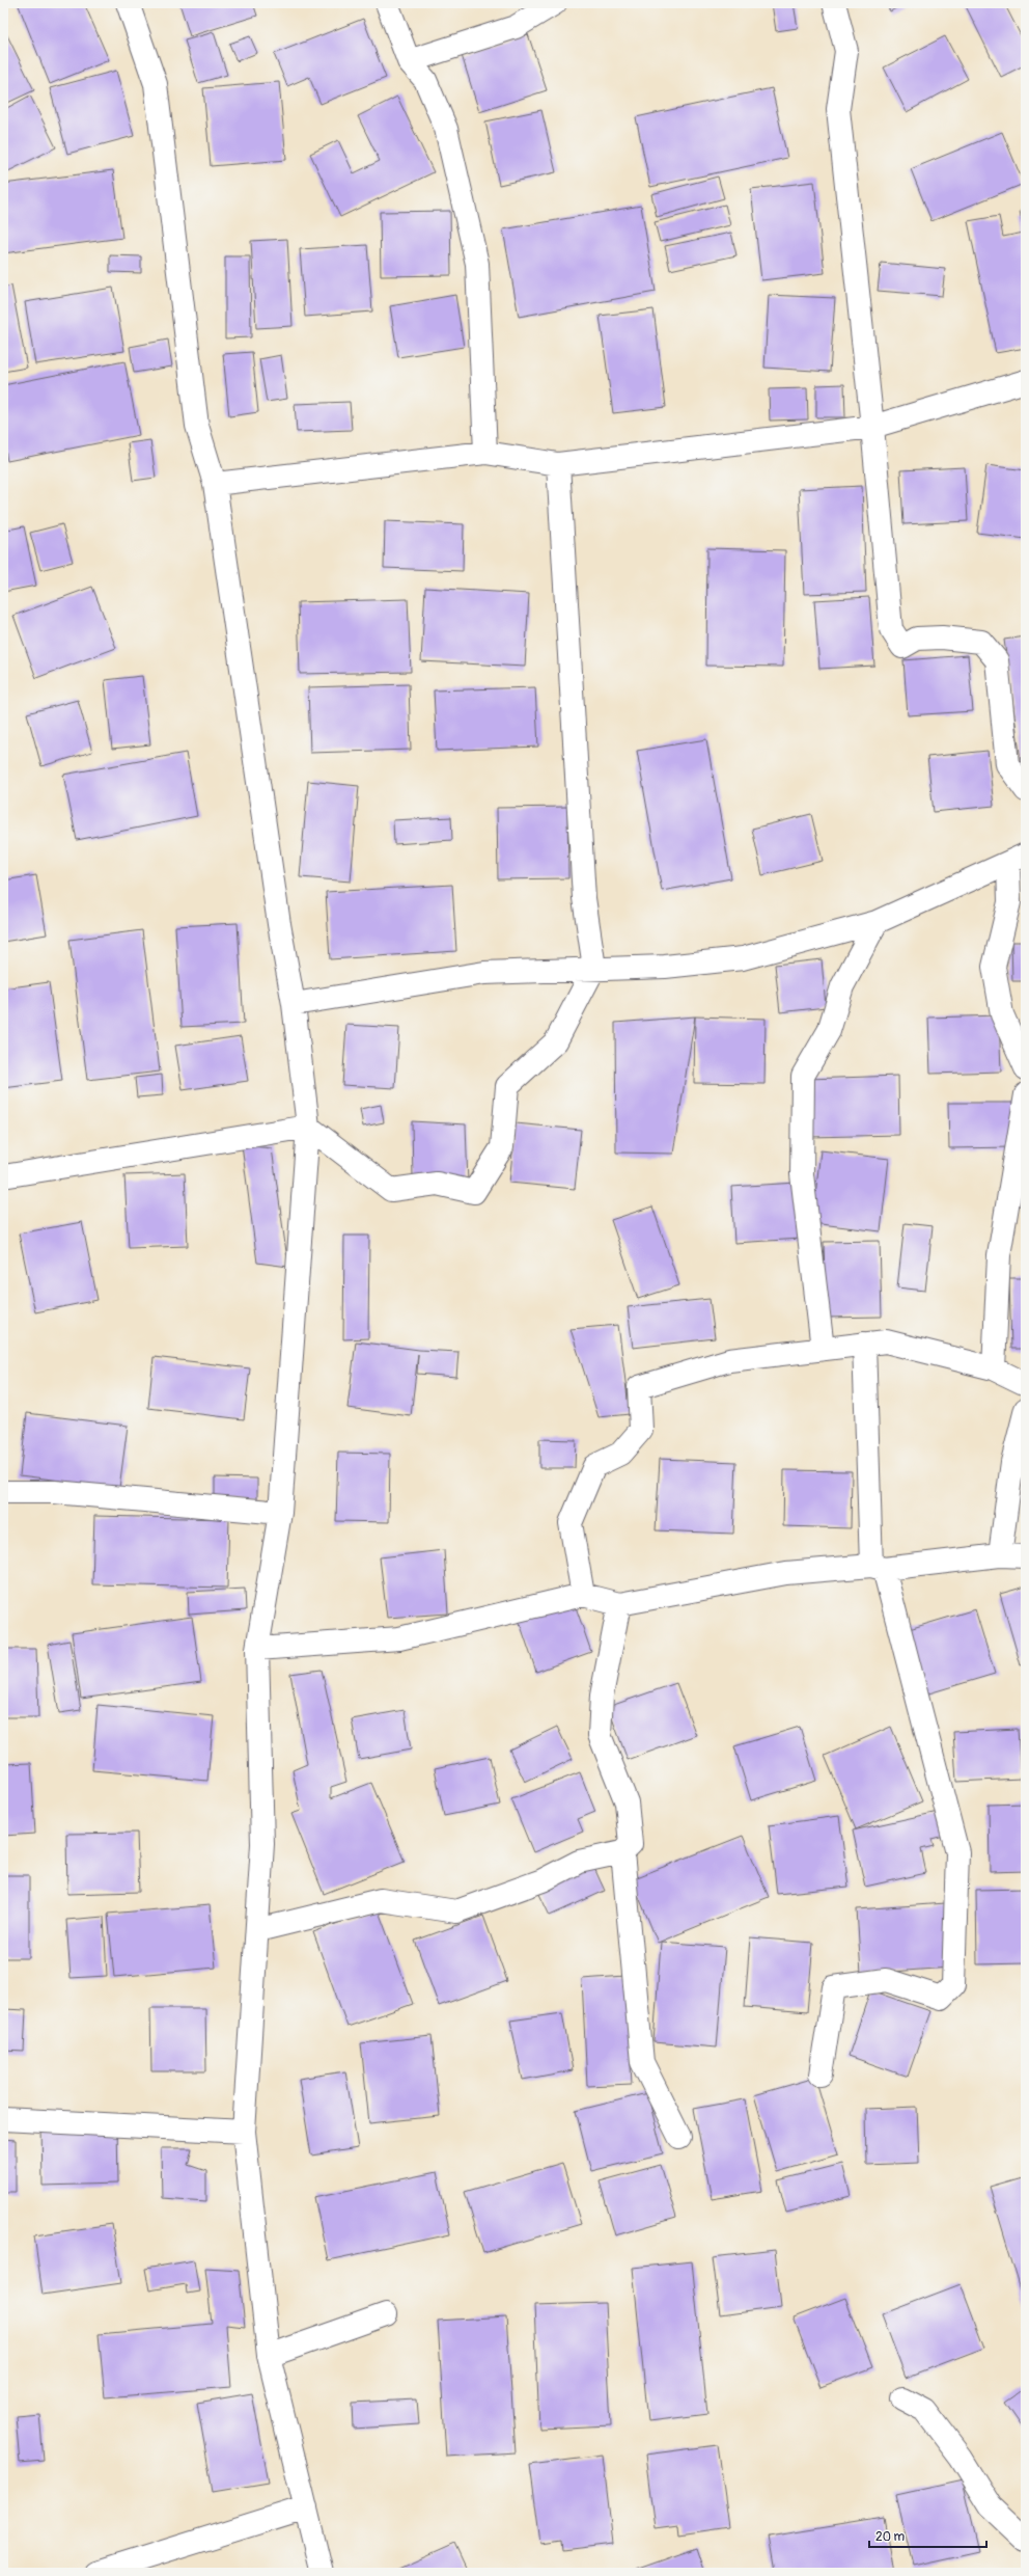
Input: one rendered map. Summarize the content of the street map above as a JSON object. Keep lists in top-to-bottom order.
{
  "scale_bar": "20 m"
}
